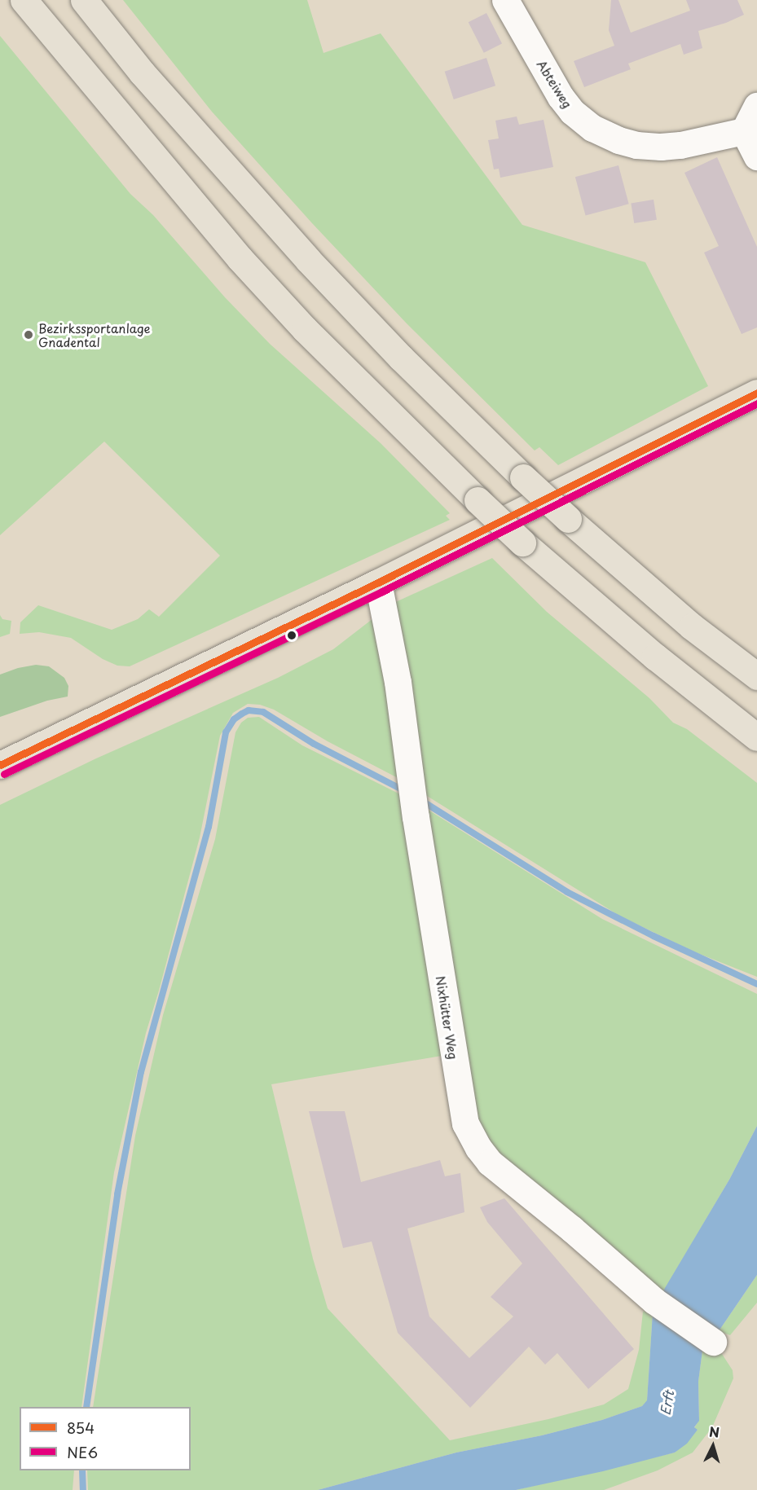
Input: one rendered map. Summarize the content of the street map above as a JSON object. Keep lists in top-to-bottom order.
{
  "streets": {
    "street": ["Abteiweg", "Nixhütter Weg"]
  },
  "water": ["Erft"],
  "places": ["Bezirkssportanlage Gnadental"],
  "lines": ["transit line 854", "transit line NE6"],
  "legend": ["854", "NE6"],
  "north": "top"
}
